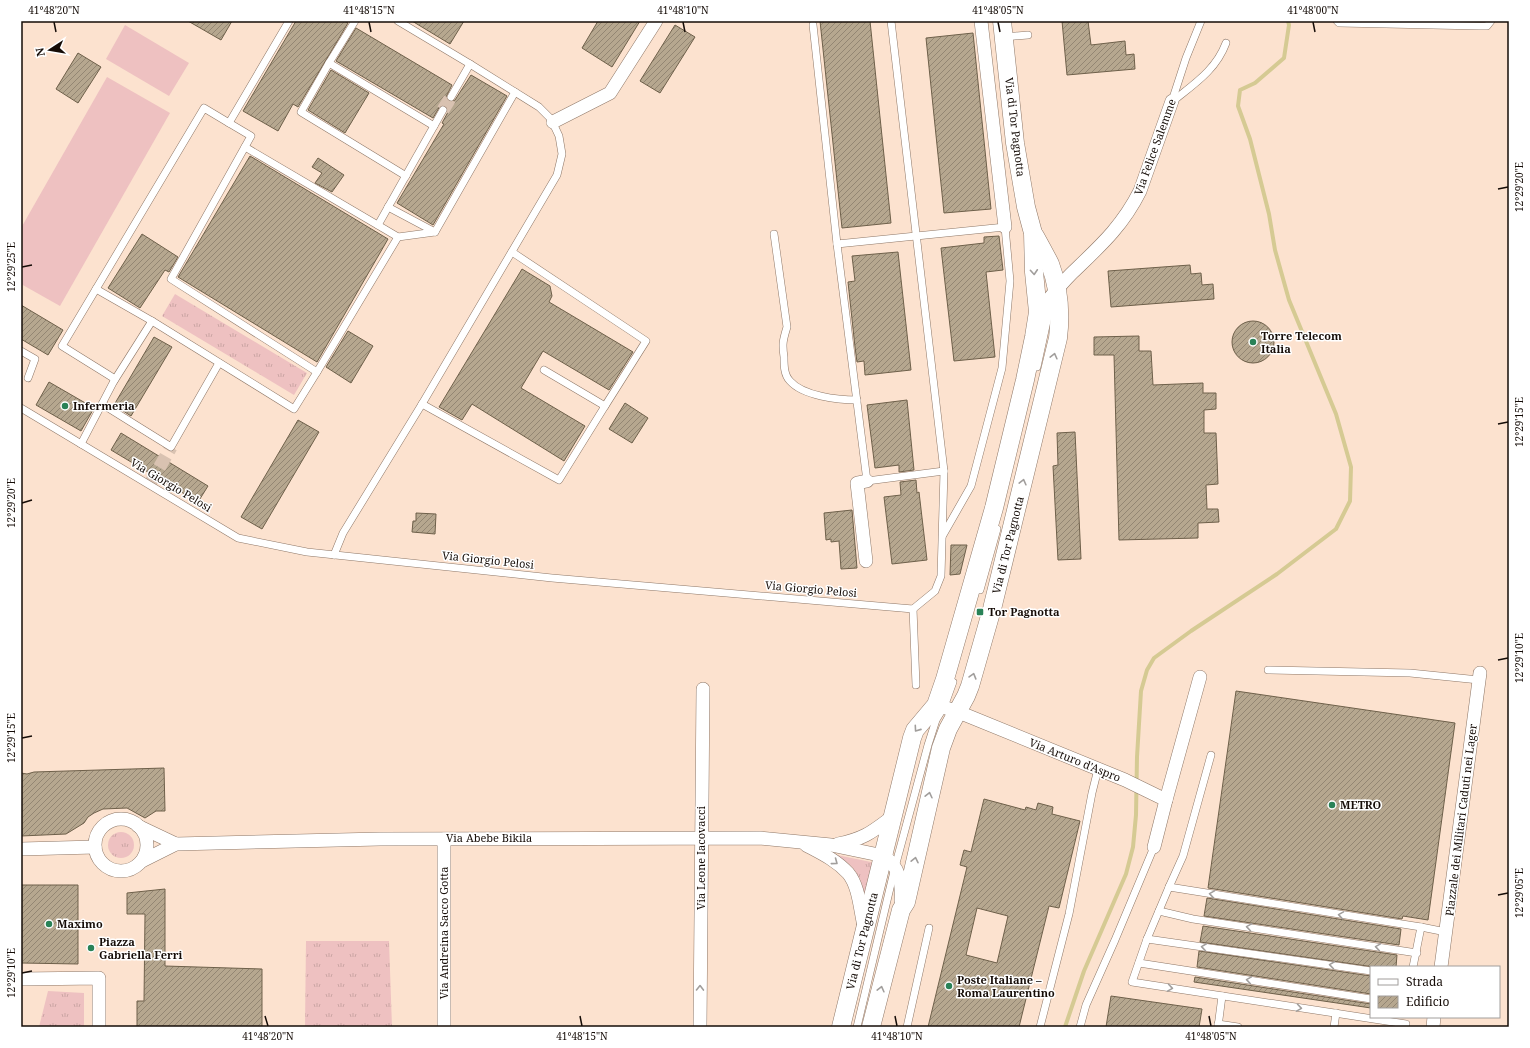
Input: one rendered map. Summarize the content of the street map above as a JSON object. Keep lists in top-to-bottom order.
{
  "streets": {
    "street": [
      "Via di Tor Pagnotta",
      "Via Felice Salemme",
      "Via Arturo d'Aspro",
      "Piazzale dei Militari Caduti nei Lager",
      "Via Abebe Bikila",
      "Via Leone Iacovacci",
      "Via Andreina Sacco Gotta"
    ],
    "lane": ["Via Giorgio Pelosi"]
  },
  "crossings": [
    ["Via di Tor Pagnotta", "Via Felice Salemme"],
    ["Via di Tor Pagnotta", "Via Arturo d'Aspro"],
    ["Via di Tor Pagnotta", "Via Abebe Bikila"],
    ["Via Abebe Bikila", "Via Leone Iacovacci"],
    ["Via Abebe Bikila", "Via Andreina Sacco Gotta"]
  ],
  "one_way": ["Via Leone Iacovacci"],
  "places": {
    "other": [
      "Torre Telecom Italia",
      "Infermeria",
      "METRO",
      "Maximo",
      "Piazza Gabriella Ferri",
      "Poste Italiane – Roma Laurentino"
    ],
    "transit": ["Tor Pagnotta"]
  },
  "legend": ["Strada", "Edificio"],
  "north": "left",
  "coordinates": [
    "41°48'20\"N",
    "41°48'15\"N",
    "41°48'10\"N",
    "41°48'05\"N",
    "41°48'00\"N",
    "12°29'20\"E",
    "12°29'25\"E",
    "12°29'15\"E",
    "12°29'10\"E",
    "12°29'05\"E"
  ]
}
